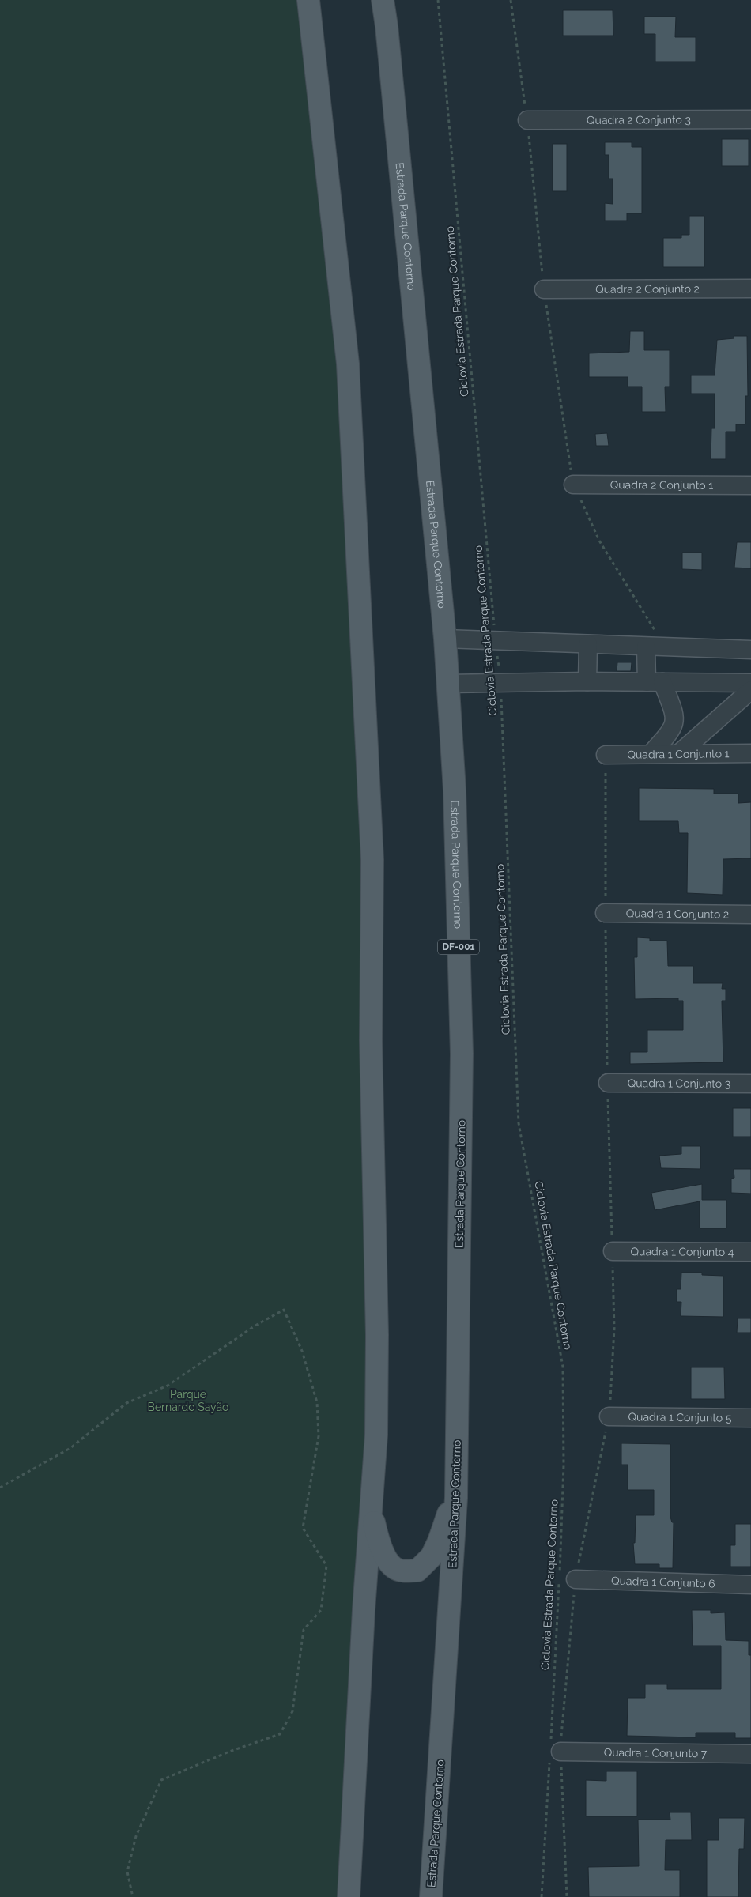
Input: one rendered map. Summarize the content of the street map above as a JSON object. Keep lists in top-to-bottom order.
{
  "streets": {
    "main road": ["Estrada Parque Contorno", "DF-001"],
    "street": [
      "Quadra 2 Conjunto 3",
      "Quadra 2 Conjunto 2",
      "Quadra 2 Conjunto 1",
      "Quadra 1 Conjunto 1",
      "Quadra 1 Conjunto 2",
      "Quadra 1 Conjunto 3",
      "Quadra 1 Conjunto 4",
      "Quadra 1 Conjunto 5",
      "Quadra 1 Conjunto 6",
      "Quadra 1 Conjunto 7"
    ],
    "path": ["Ciclovia Estrada Parque Contorno"]
  },
  "crossings": [
    ["Ciclovia Estrada Parque Contorno", "Quadra 1 Conjunto 7"]
  ],
  "parks": ["Parque Bernardo Sayão"]
}
